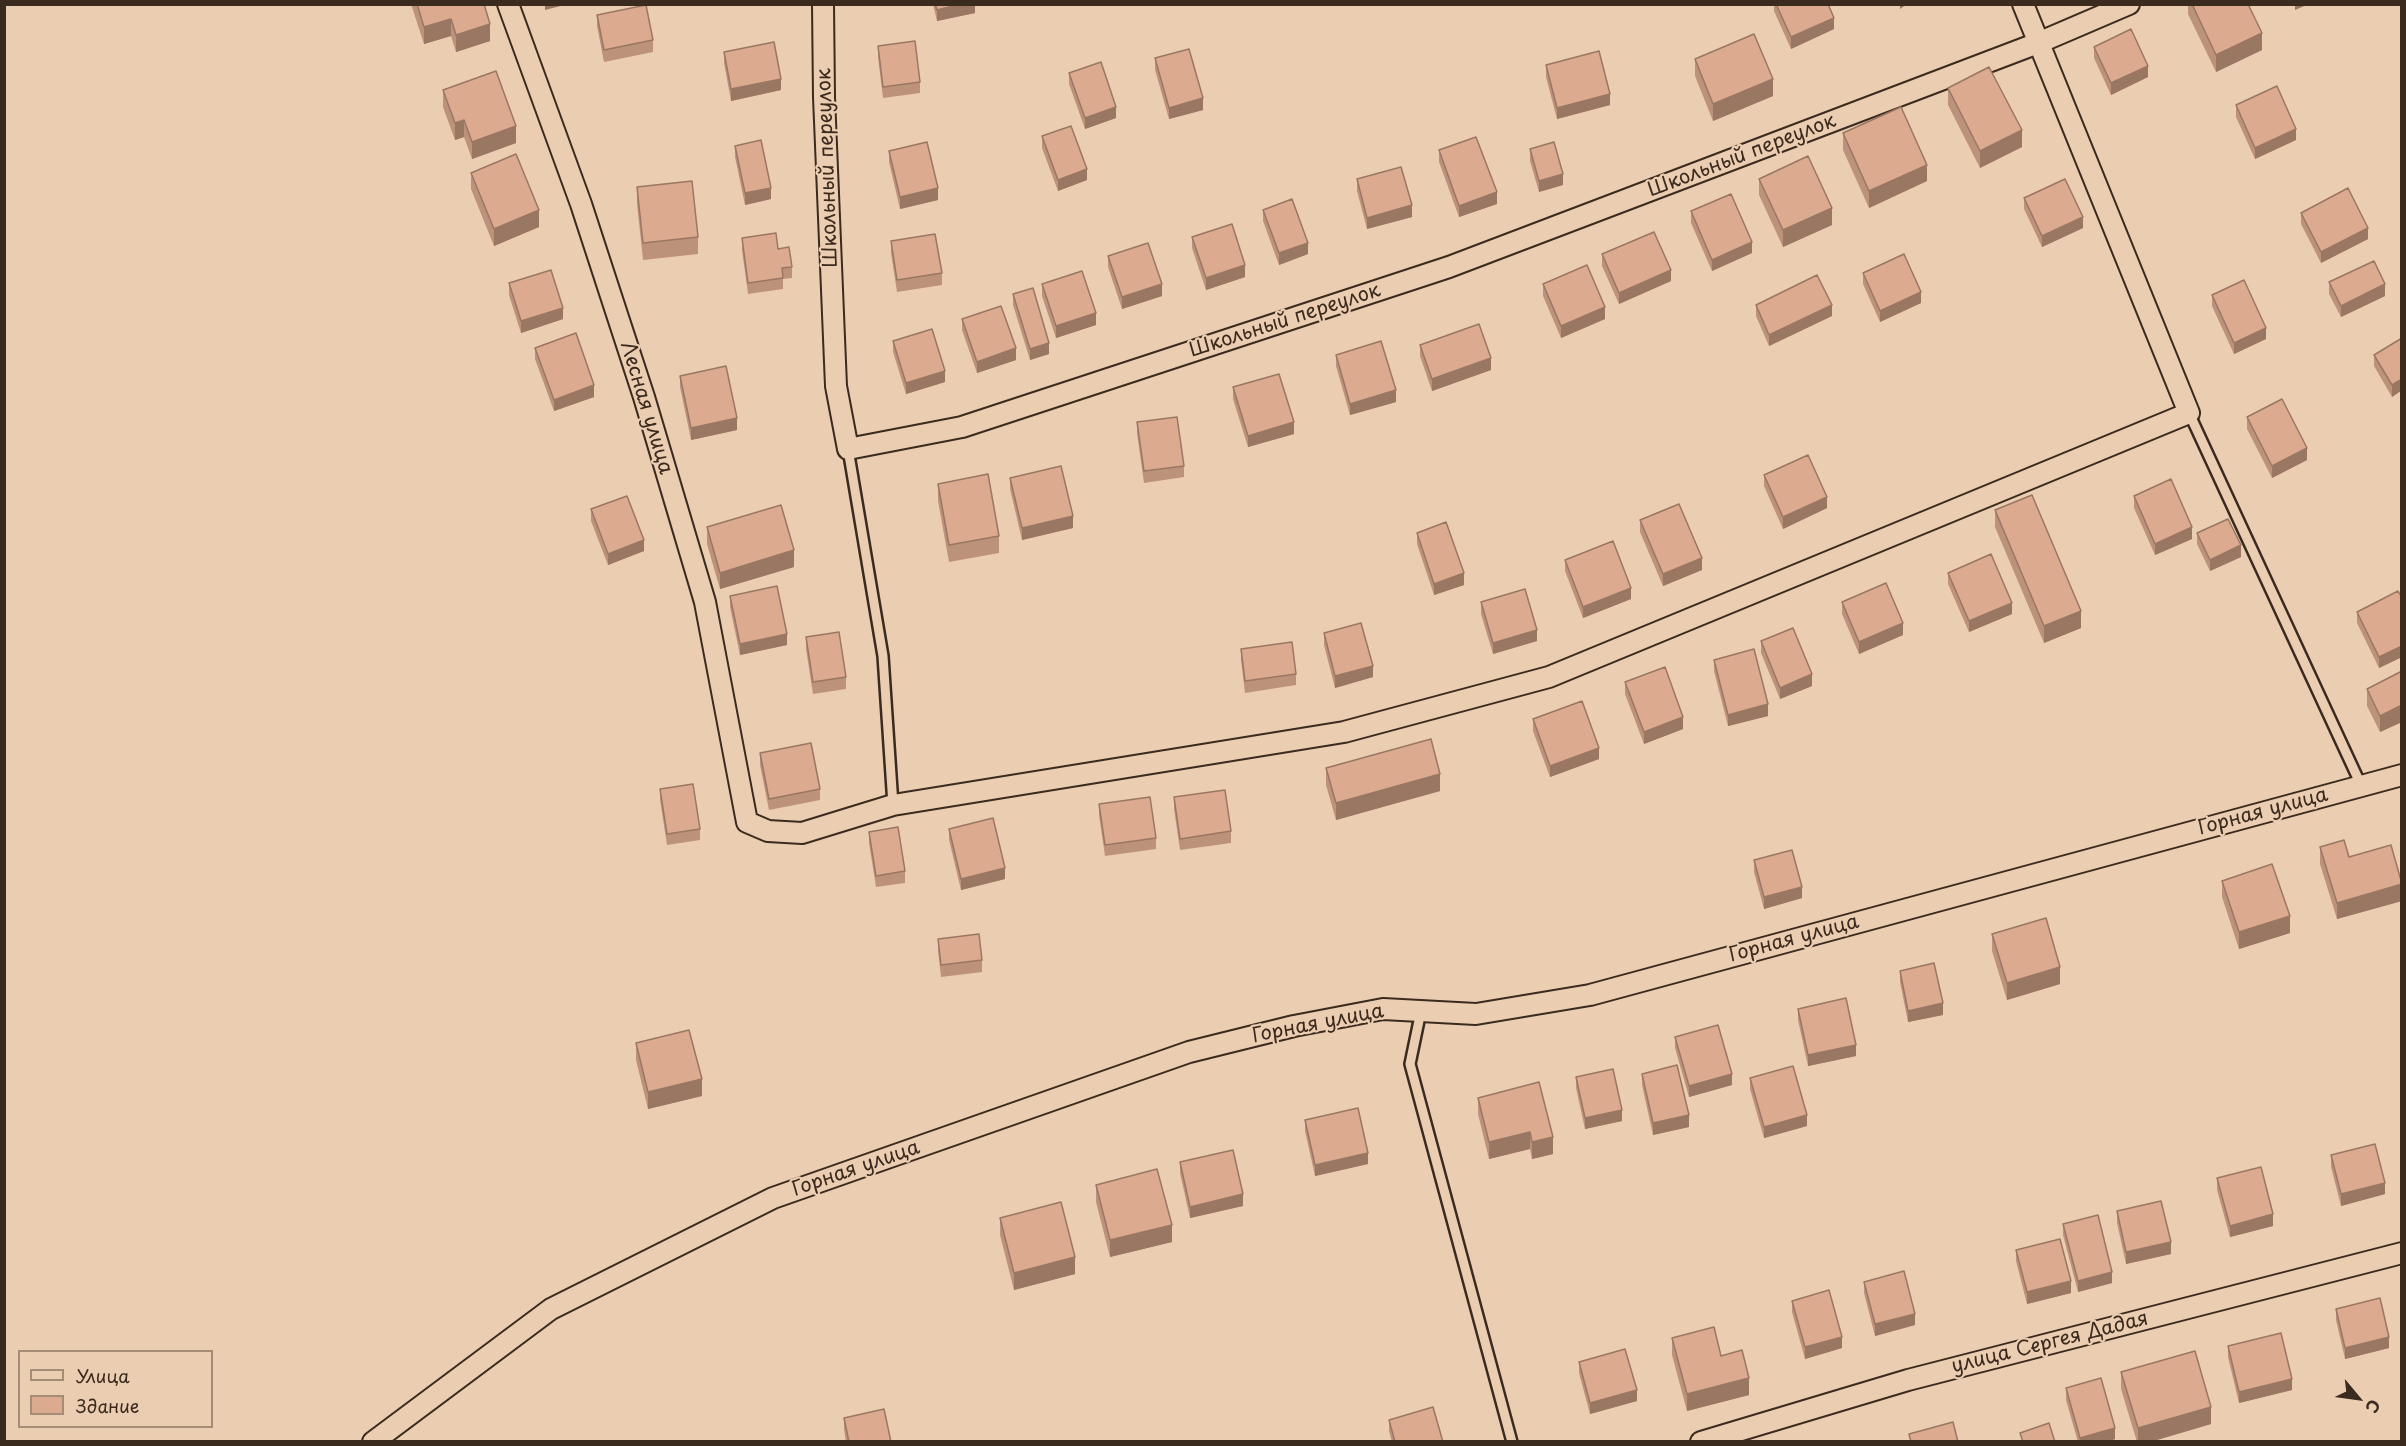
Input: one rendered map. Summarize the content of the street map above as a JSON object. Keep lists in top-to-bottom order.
{
  "streets": {
    "street": [
      "Школьный переулок",
      "Лесная улица",
      "Горная улица",
      "улица Сергея Дадая"
    ]
  },
  "legend": ["Улица", "Здание"],
  "north": "bottom right"
}
